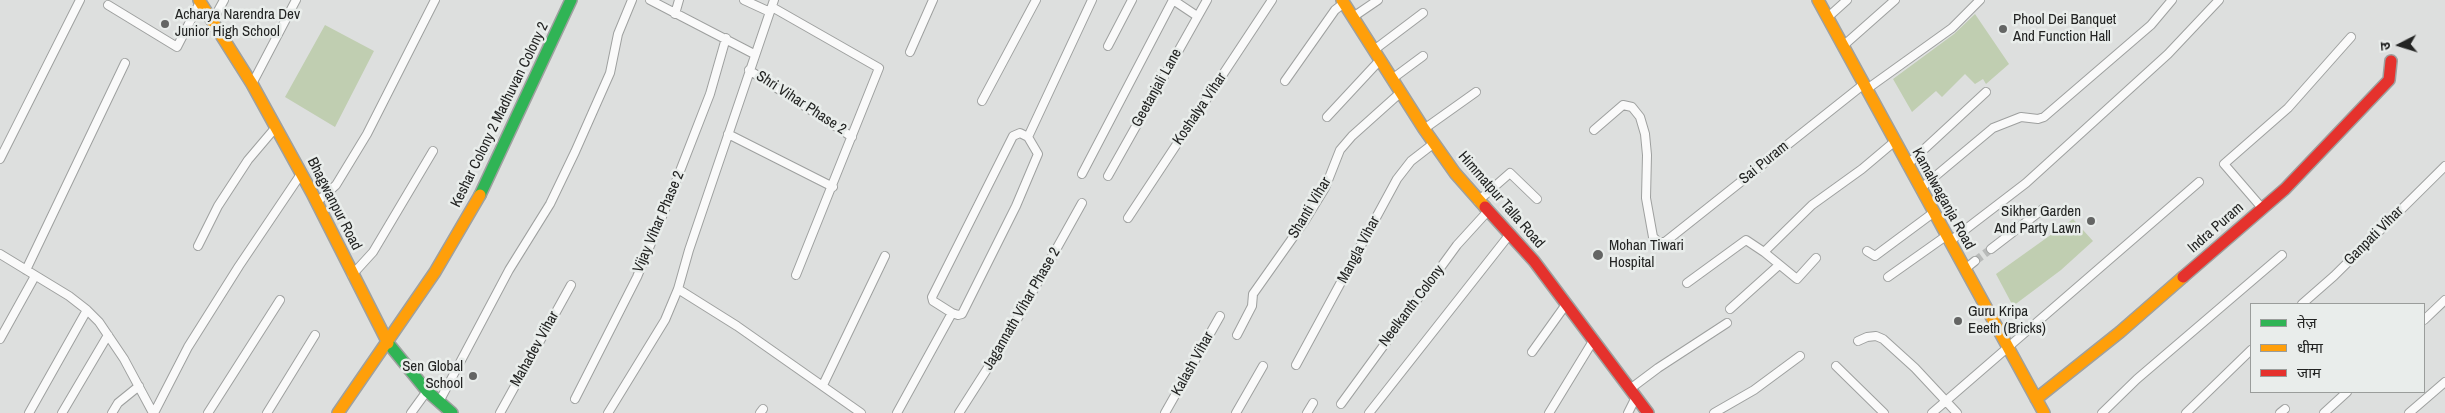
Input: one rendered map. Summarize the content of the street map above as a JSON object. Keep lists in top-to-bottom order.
{
  "streets": {
    "street": [
      "Geetanjali Lane",
      "Shri Vihar Phase 2",
      "Koshalya Vihar",
      "Keshar Colony 2 Madhuvan Colony 2",
      "Sai Puram",
      "Kamalwaganja Road",
      "Himmatpur Talla Road",
      "Bhagwanpur Road",
      "Shanti Vihar",
      "Vijay Vihar Phase 2",
      "Indra Puram",
      "Ganpati Vihar",
      "Mangla Vihar",
      "Neelkanth Colony",
      "Jagannath Vihar Phase 2",
      "Mahadev Vihar",
      "Kalash Vihar"
    ]
  },
  "crossings": [
    ["Keshar Colony 2 Madhuvan Colony 2", "Bhagwanpur Road"],
    ["Sai Puram", "Kamalwaganja Road"],
    ["Kamalwaganja Road", "Indra Puram"],
    ["Himmatpur Talla Road", "Shanti Vihar"],
    ["Himmatpur Talla Road", "Mangla Vihar"],
    ["Himmatpur Talla Road", "Neelkanth Colony"]
  ],
  "places": [
    "Acharya Narendra Dev Junior High School",
    "Phool Dei Banquet And Function Hall",
    "Sikher Garden And Party Lawn",
    "Mohan Tiwari Hospital",
    "Guru Kripa Eeeth (Bricks)",
    "Sen Global School"
  ],
  "legend": ["तेज़", "धीमा", "जाम"],
  "north": "left"
}
